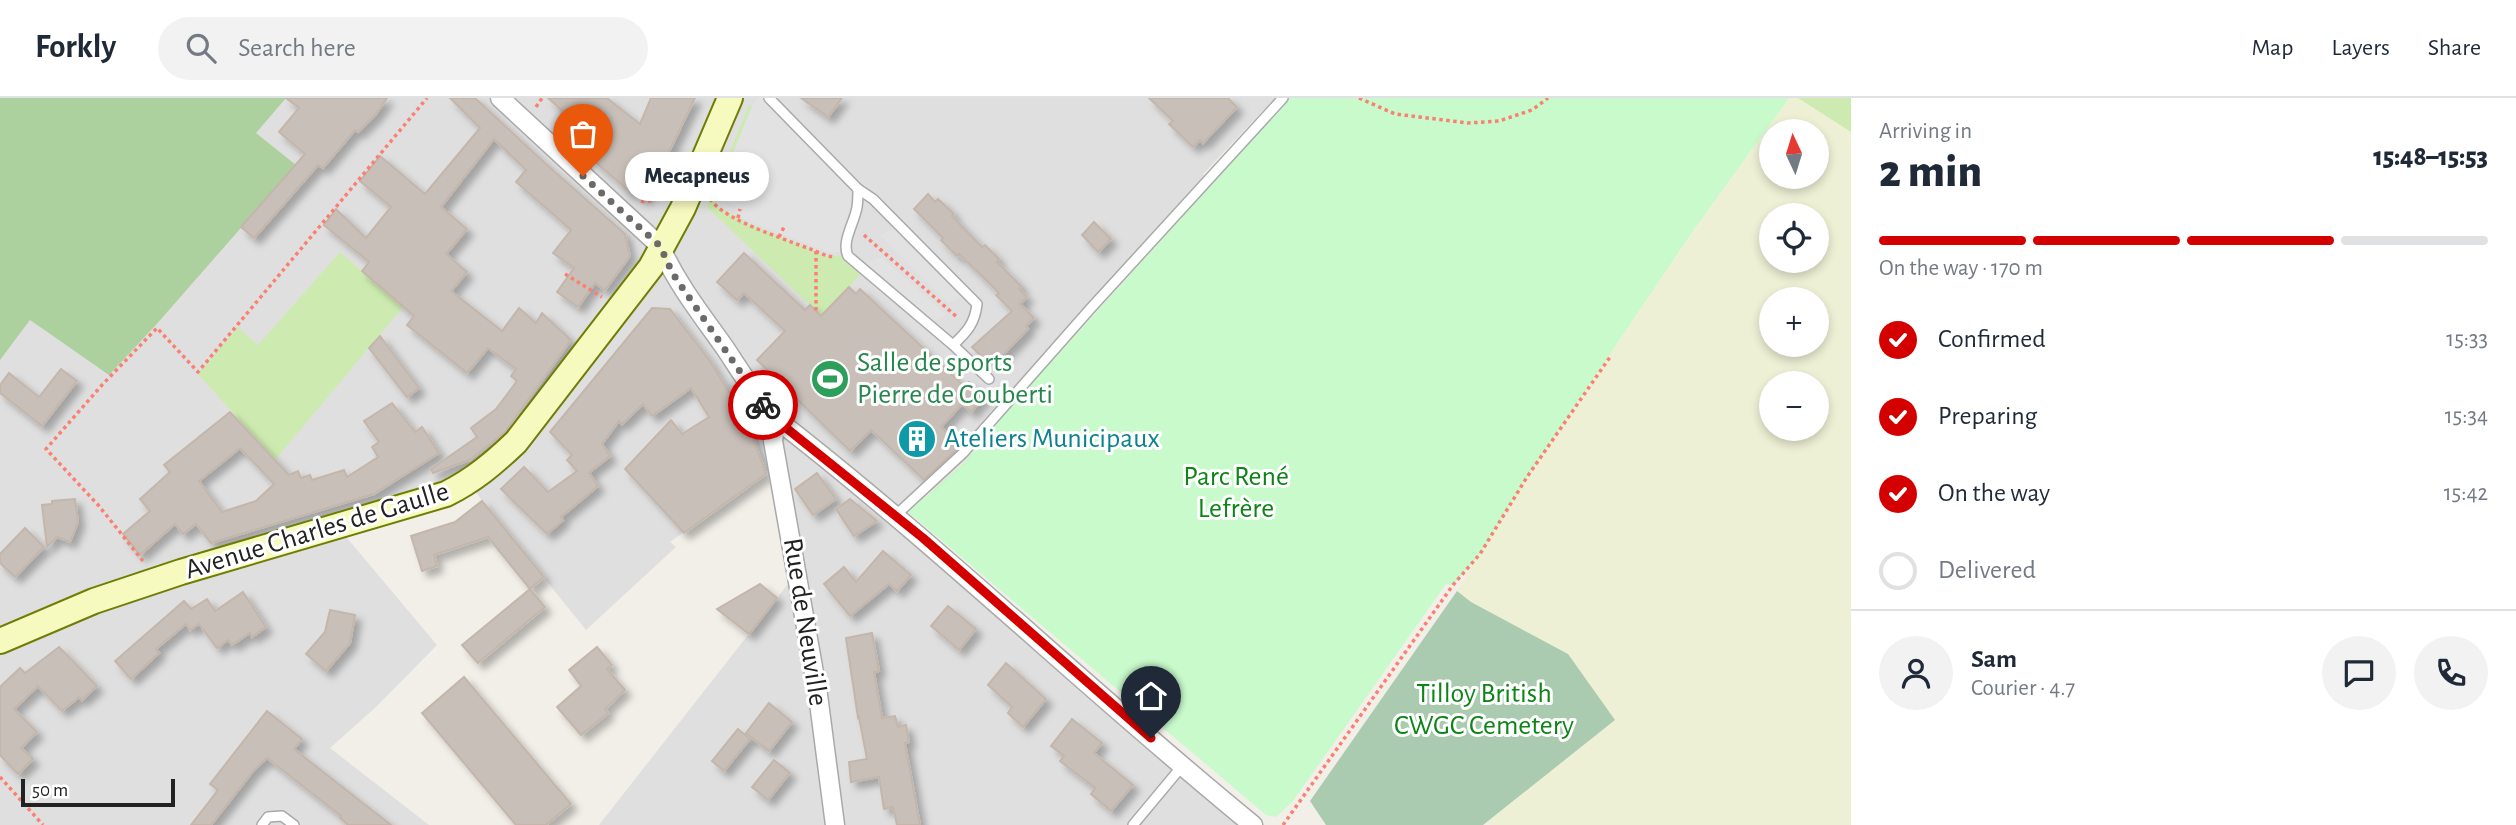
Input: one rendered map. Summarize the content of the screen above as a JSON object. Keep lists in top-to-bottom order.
{
  "streets": {
    "street": ["Avenue Charles de Gaulle", "Rue de Neuville"]
  },
  "parks": ["Parc René Lefrère", "Tilloy British CWGC Cemetery"],
  "places": {
    "other": ["Mecapneus"],
    "sports": ["Salle de sports Pierre de Couberti"],
    "building": ["Ateliers Municipaux"]
  },
  "scale_bar": "50 m",
  "north": "top",
  "page": {
    "header": "Forkly",
    "search": "Search here",
    "nav": ["Map", "Layers", "Share"],
    "heading": ["2 min", "Arriving in", "15:48–15:53"],
    "panel": ["Sam", "Courier · 4.7"],
    "map_buttons": ["+", "−"],
    "bubble": "Mecapneus",
    "bar": "On the way · 170 m",
    "list": [
      ["Confirmed", "15:33"],
      ["Preparing", "15:34"],
      ["On the way", "15:42"],
      "Delivered"
    ],
    "scale": "50 m"
  }
}
